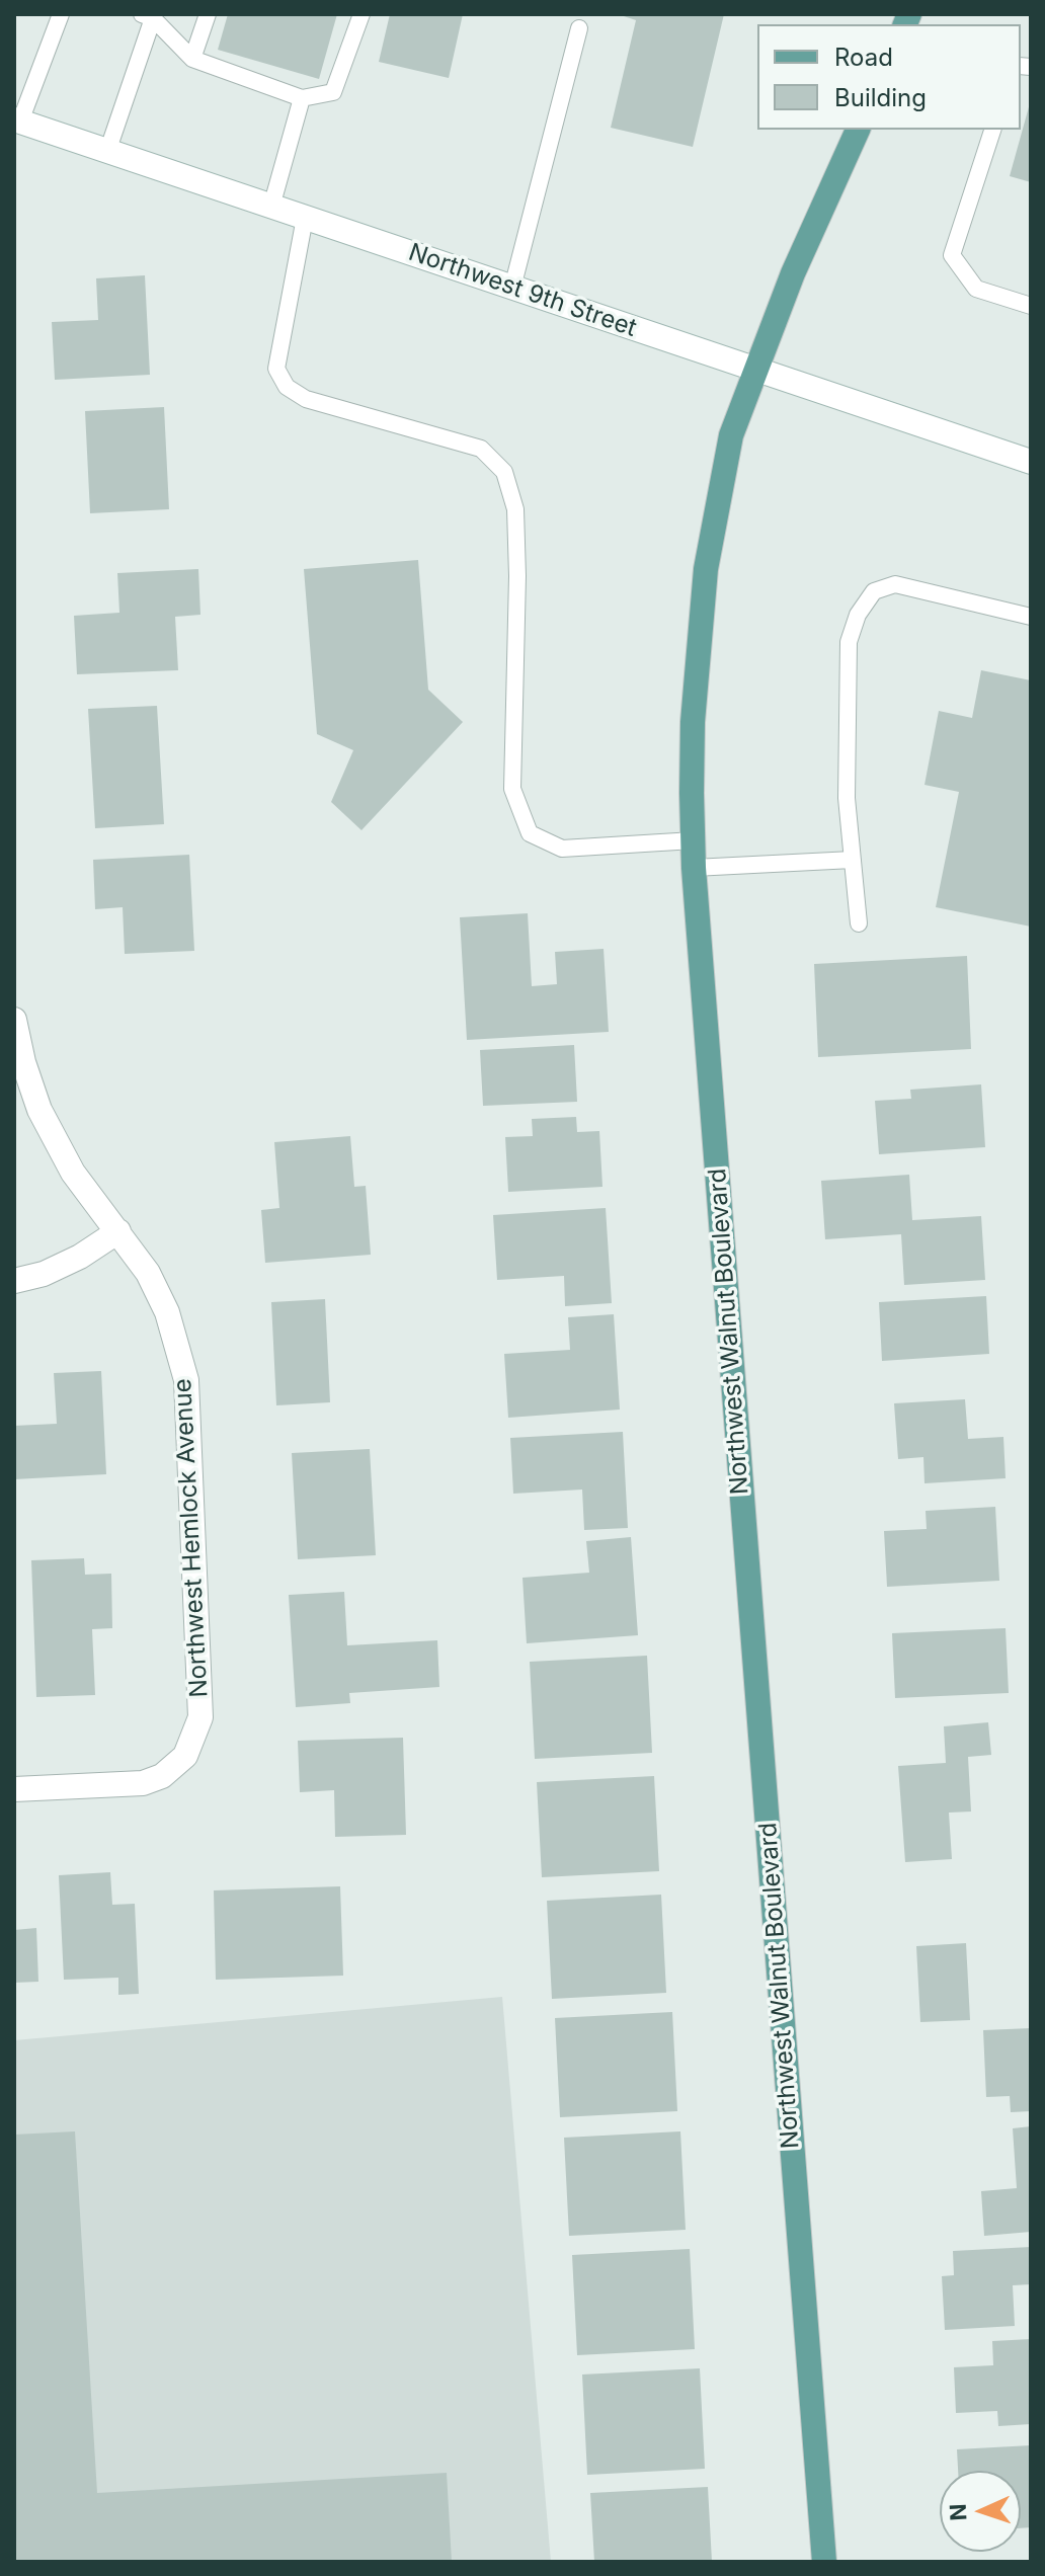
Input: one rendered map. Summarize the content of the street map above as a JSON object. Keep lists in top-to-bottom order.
{
  "streets": {
    "main road": ["Northwest Walnut Boulevard"],
    "street": ["Northwest 9th Street", "Northwest Hemlock Avenue"]
  },
  "crossings": [
    ["Northwest 9th Street", "Northwest Walnut Boulevard"]
  ],
  "legend": ["Road", "Building"],
  "north": "left"
}
